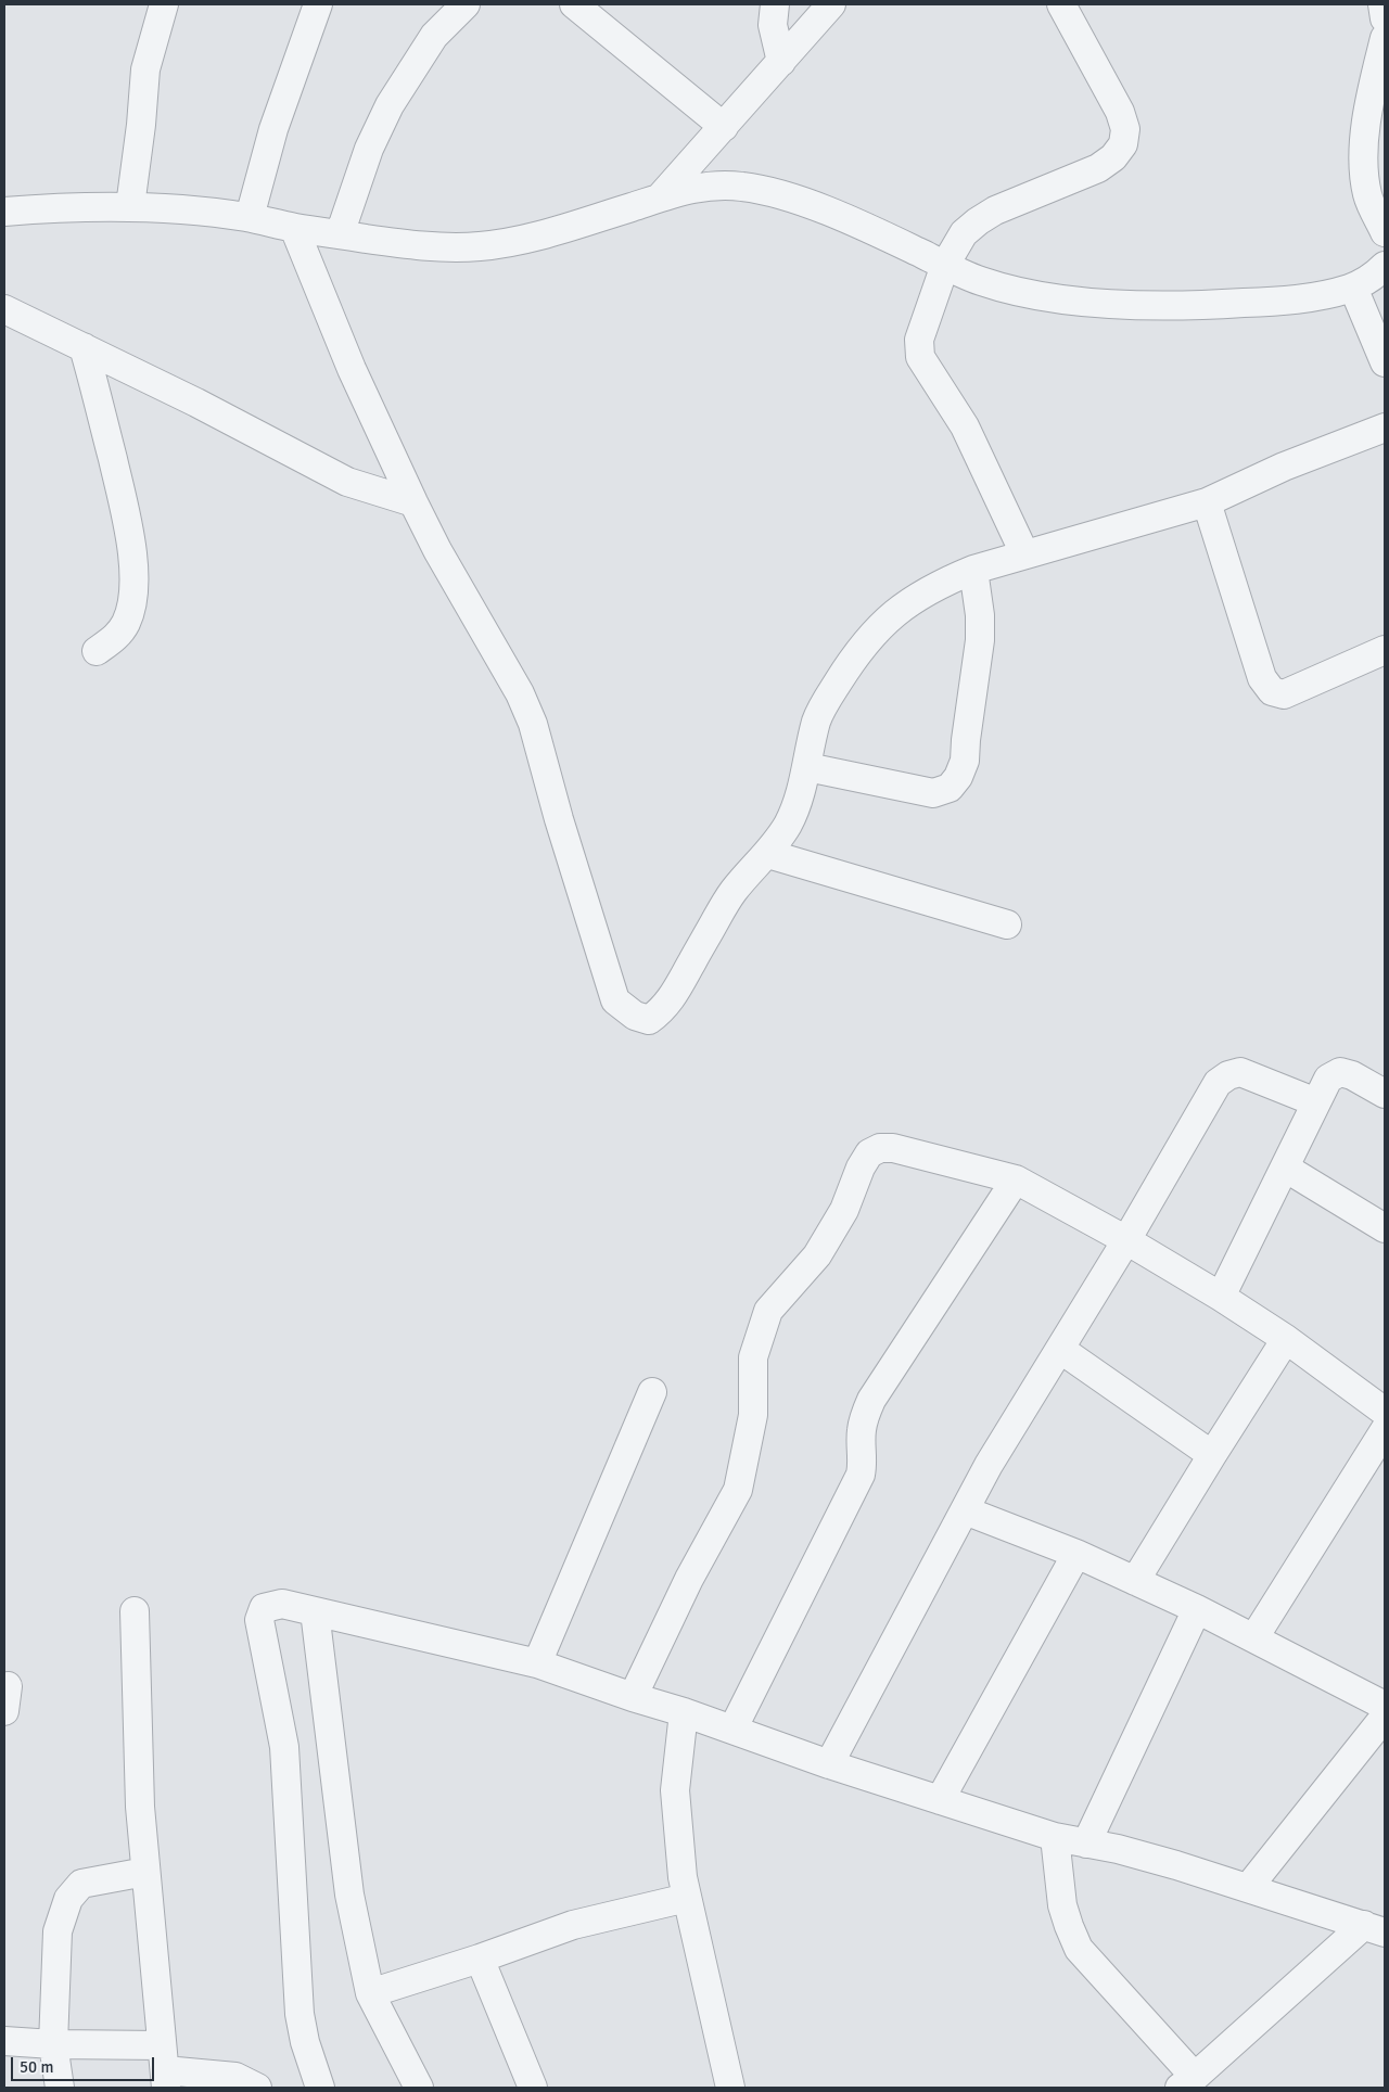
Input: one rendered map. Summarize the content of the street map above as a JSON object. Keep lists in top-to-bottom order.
{
  "scale_bar": "50 m"
}
